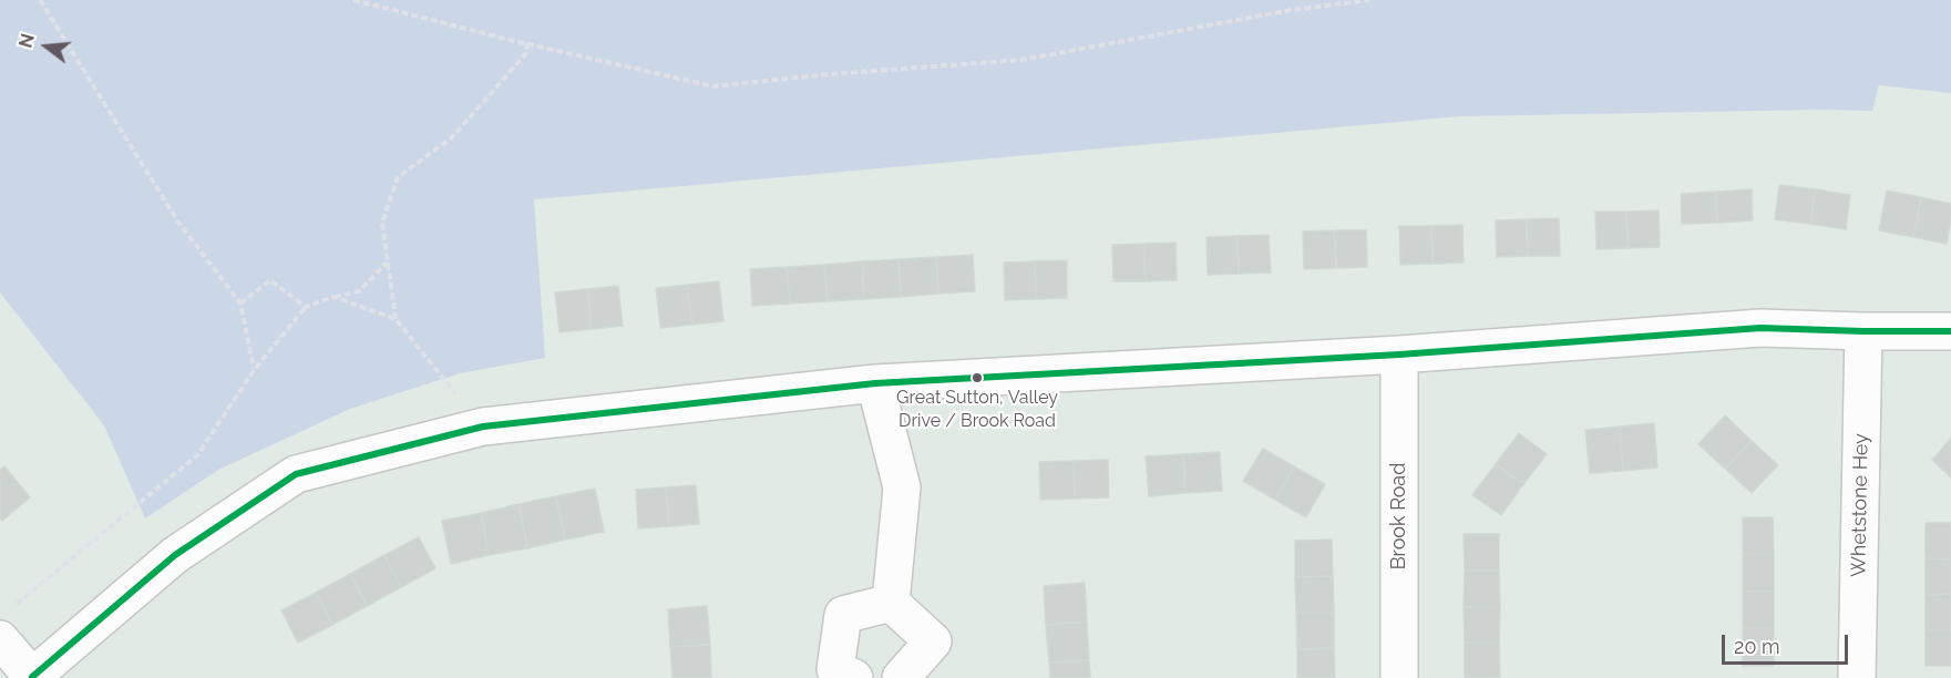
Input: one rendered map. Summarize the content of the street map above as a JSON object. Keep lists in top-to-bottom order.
{
  "streets": {
    "street": ["Whetstone Hey", "Brook Road"]
  },
  "places": ["Great Sutton, Valley Drive / Brook Road"],
  "scale_bar": "20 m",
  "north": "left"
}
